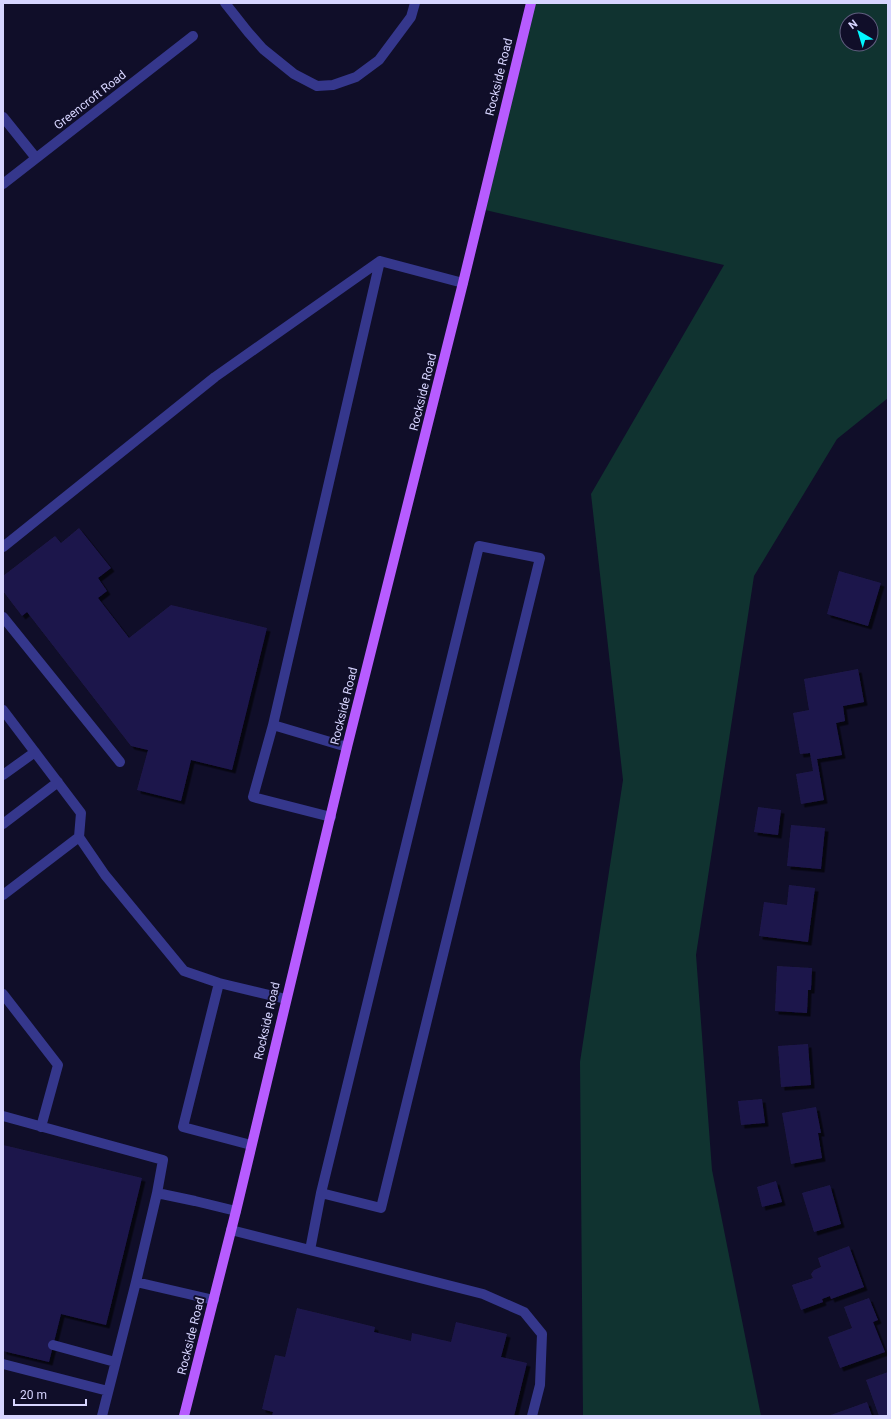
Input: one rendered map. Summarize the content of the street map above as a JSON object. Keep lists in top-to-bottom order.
{
  "streets": {
    "main road": ["Rockside Road"],
    "street": ["Greencroft Road"]
  },
  "scale_bar": "20 m",
  "north": "top left"
}
